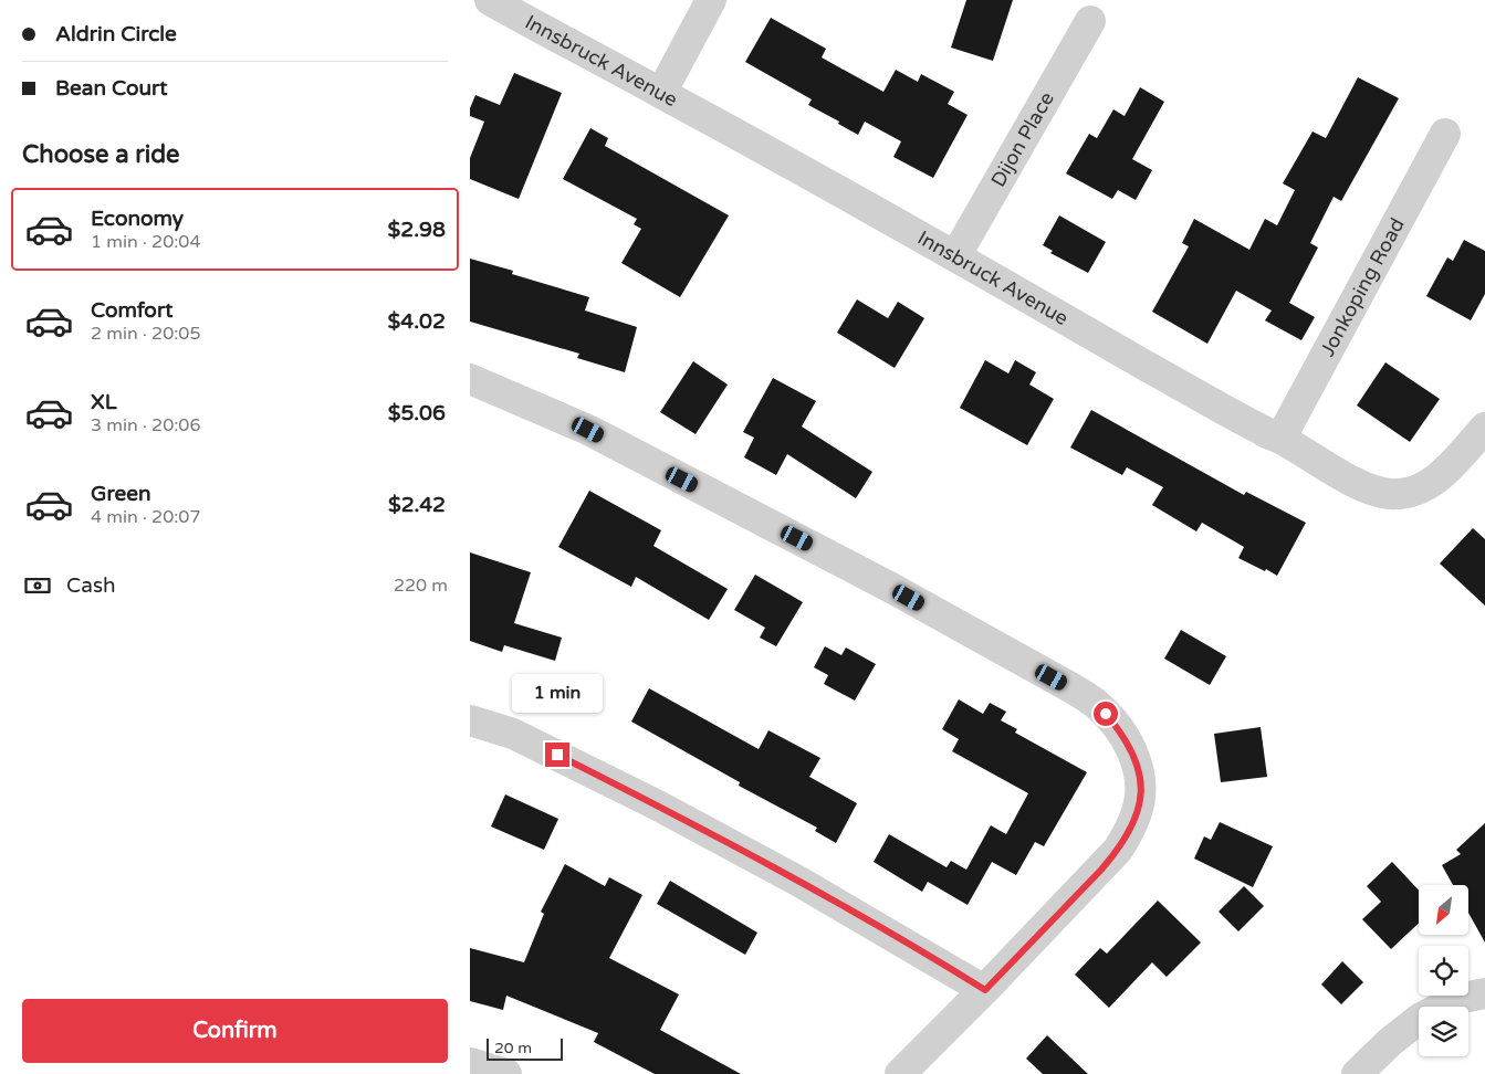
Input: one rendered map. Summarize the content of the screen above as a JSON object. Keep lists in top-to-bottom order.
{
  "streets": {
    "street": ["Innsbruck Avenue", "Dijon Place", "Jonkoping Road"]
  },
  "crossings": [
    ["Innsbruck Avenue", "Dijon Place"],
    ["Innsbruck Avenue", "Jonkoping Road"]
  ],
  "scale_bar": "20 m",
  "north": "bottom left",
  "page": {
    "banner": ["Aldrin Circle", "Bean Court"],
    "heading": "Choose a ride",
    "list": [
      {
        "name": "Economy",
        "note": "1 min · 20:04",
        "value": "$2.98"
      },
      {
        "name": "Comfort",
        "note": "2 min · 20:05",
        "value": "$4.02"
      },
      {
        "name": "XL",
        "note": "3 min · 20:06",
        "value": "$5.06"
      },
      {
        "name": "Green",
        "note": "4 min · 20:07",
        "value": "$2.42"
      }
    ],
    "pay": ["Cash", "220 m"],
    "bubble": "1 min",
    "buttons": "Confirm",
    "scale": "20 m"
  }
}
